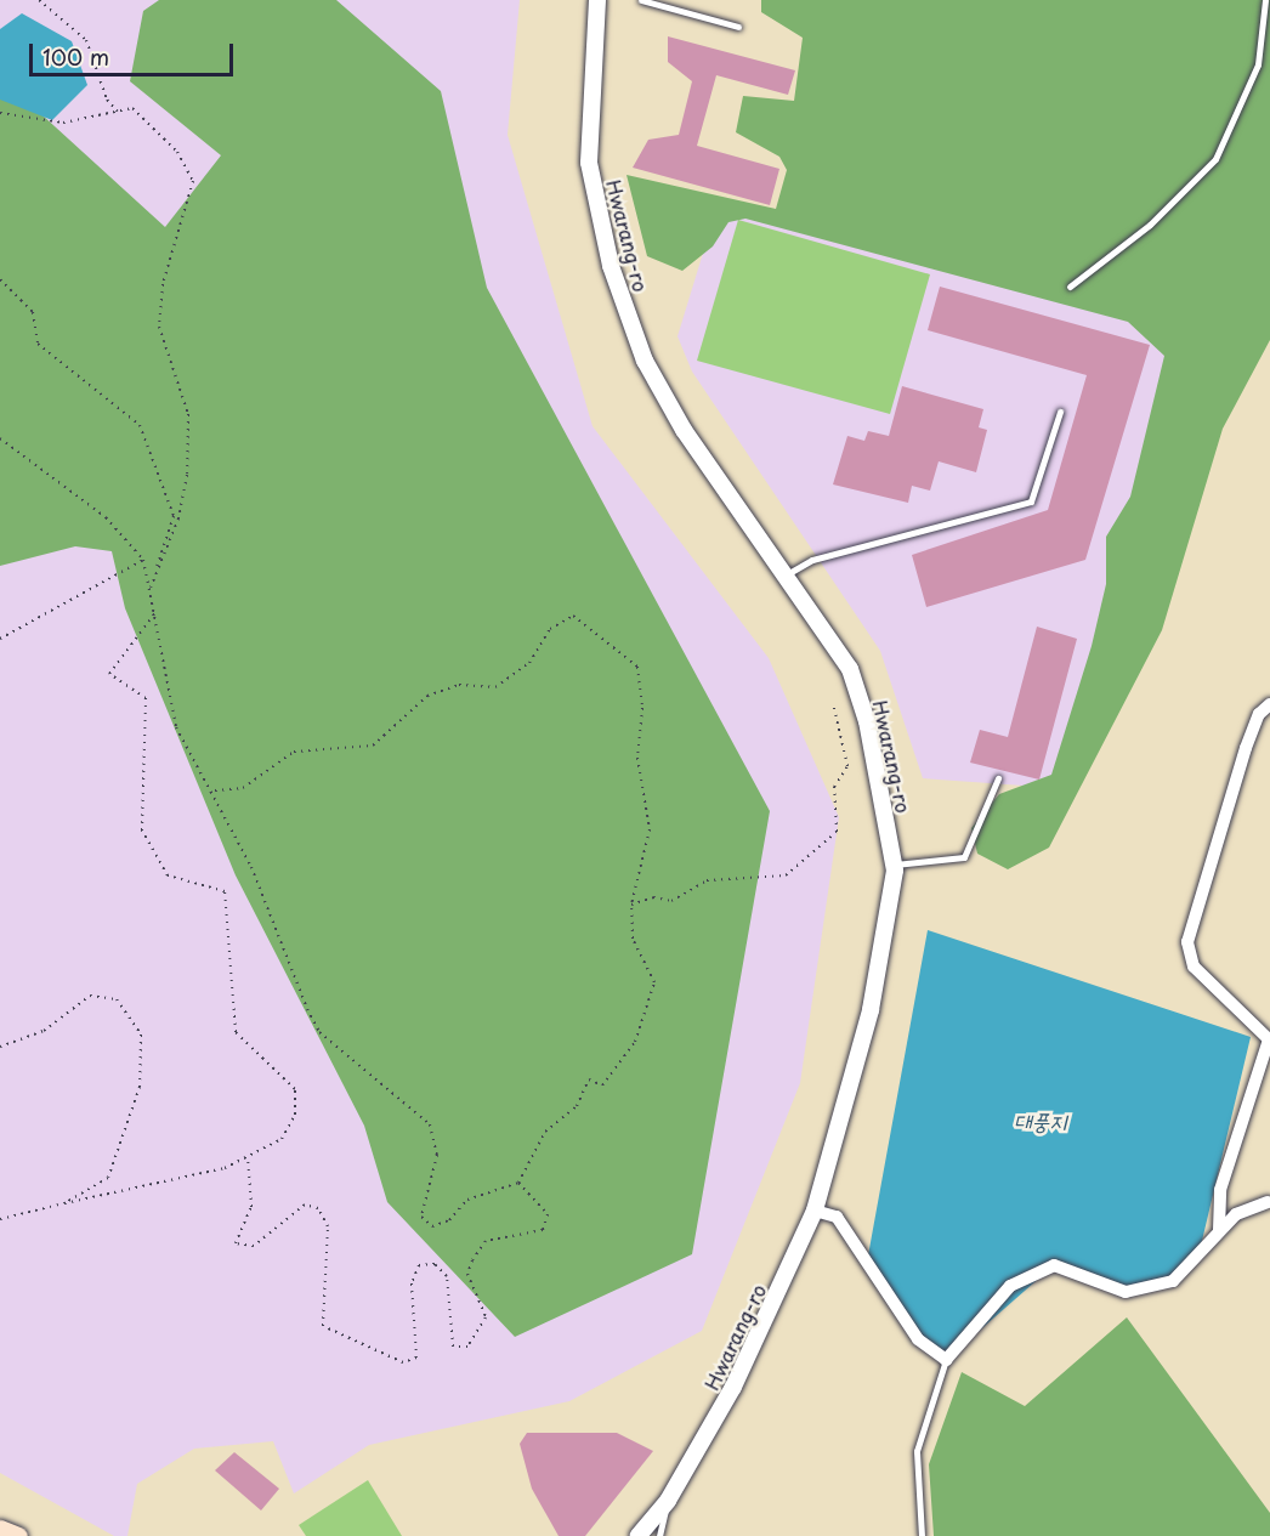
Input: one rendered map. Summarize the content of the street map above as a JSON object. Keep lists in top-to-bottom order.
{
  "streets": {
    "street": ["Hwarang-ro"]
  },
  "water": ["대풍지"],
  "scale_bar": "100 m"
}
